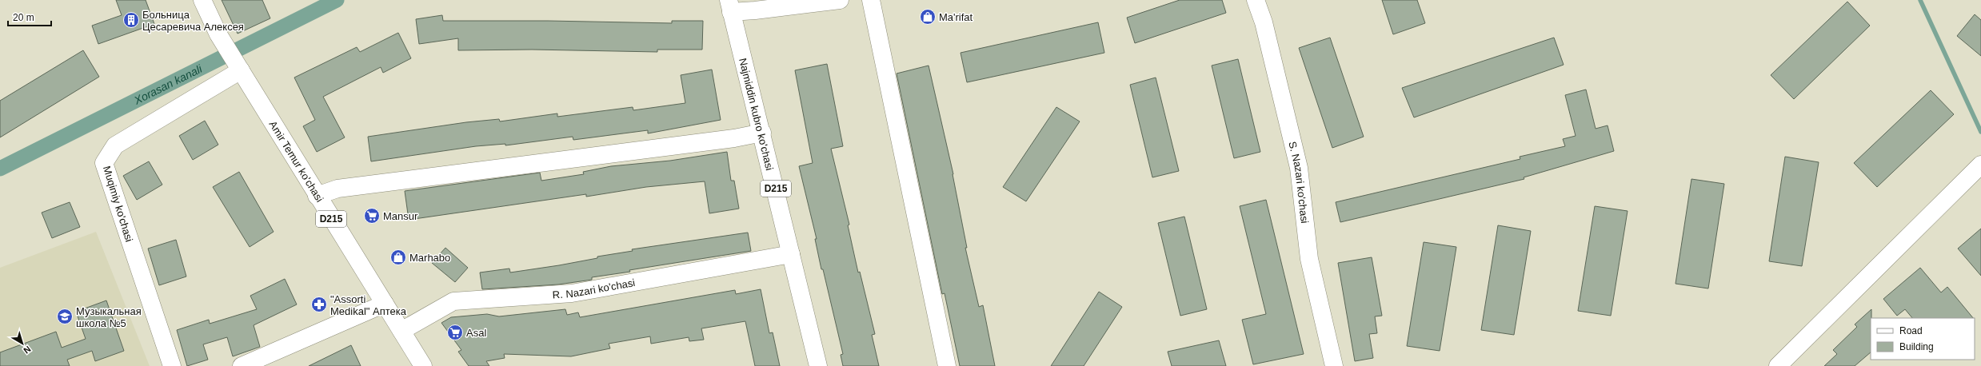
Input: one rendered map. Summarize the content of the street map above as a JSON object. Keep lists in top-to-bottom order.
{
  "streets": {
    "street": [
      "Najmiddin kubro ko'chasi",
      "Amir Temur ko'chasi",
      "S. Nazari ko'chasi",
      "D215",
      "Muqimiy ko'chasi",
      "R. Nazari ko'chasi"
    ]
  },
  "crossings": [
    ["Najmiddin kubro ko'chasi", "R. Nazari ko'chasi"],
    ["Amir Temur ko'chasi", "D215"],
    ["Amir Temur ko'chasi", "Muqimiy ko'chasi"],
    ["Amir Temur ko'chasi", "R. Nazari ko'chasi"],
    ["D215", "Muqimiy ko'chasi"]
  ],
  "water": ["Xorasan kanali"],
  "places": {
    "shop": ["Ma'rifat", "Marhabo"],
    "building": ["Больница Цесаревича Алексея"],
    "supermarket": ["Mansur", "Asal"],
    "pharmacy": ["\"Assorti Medikal\" Аптека"],
    "school or university": ["Музыкальная школа №5"]
  },
  "legend": ["Road", "Building"],
  "scale_bar": "20 m",
  "north": "bottom right"
}
